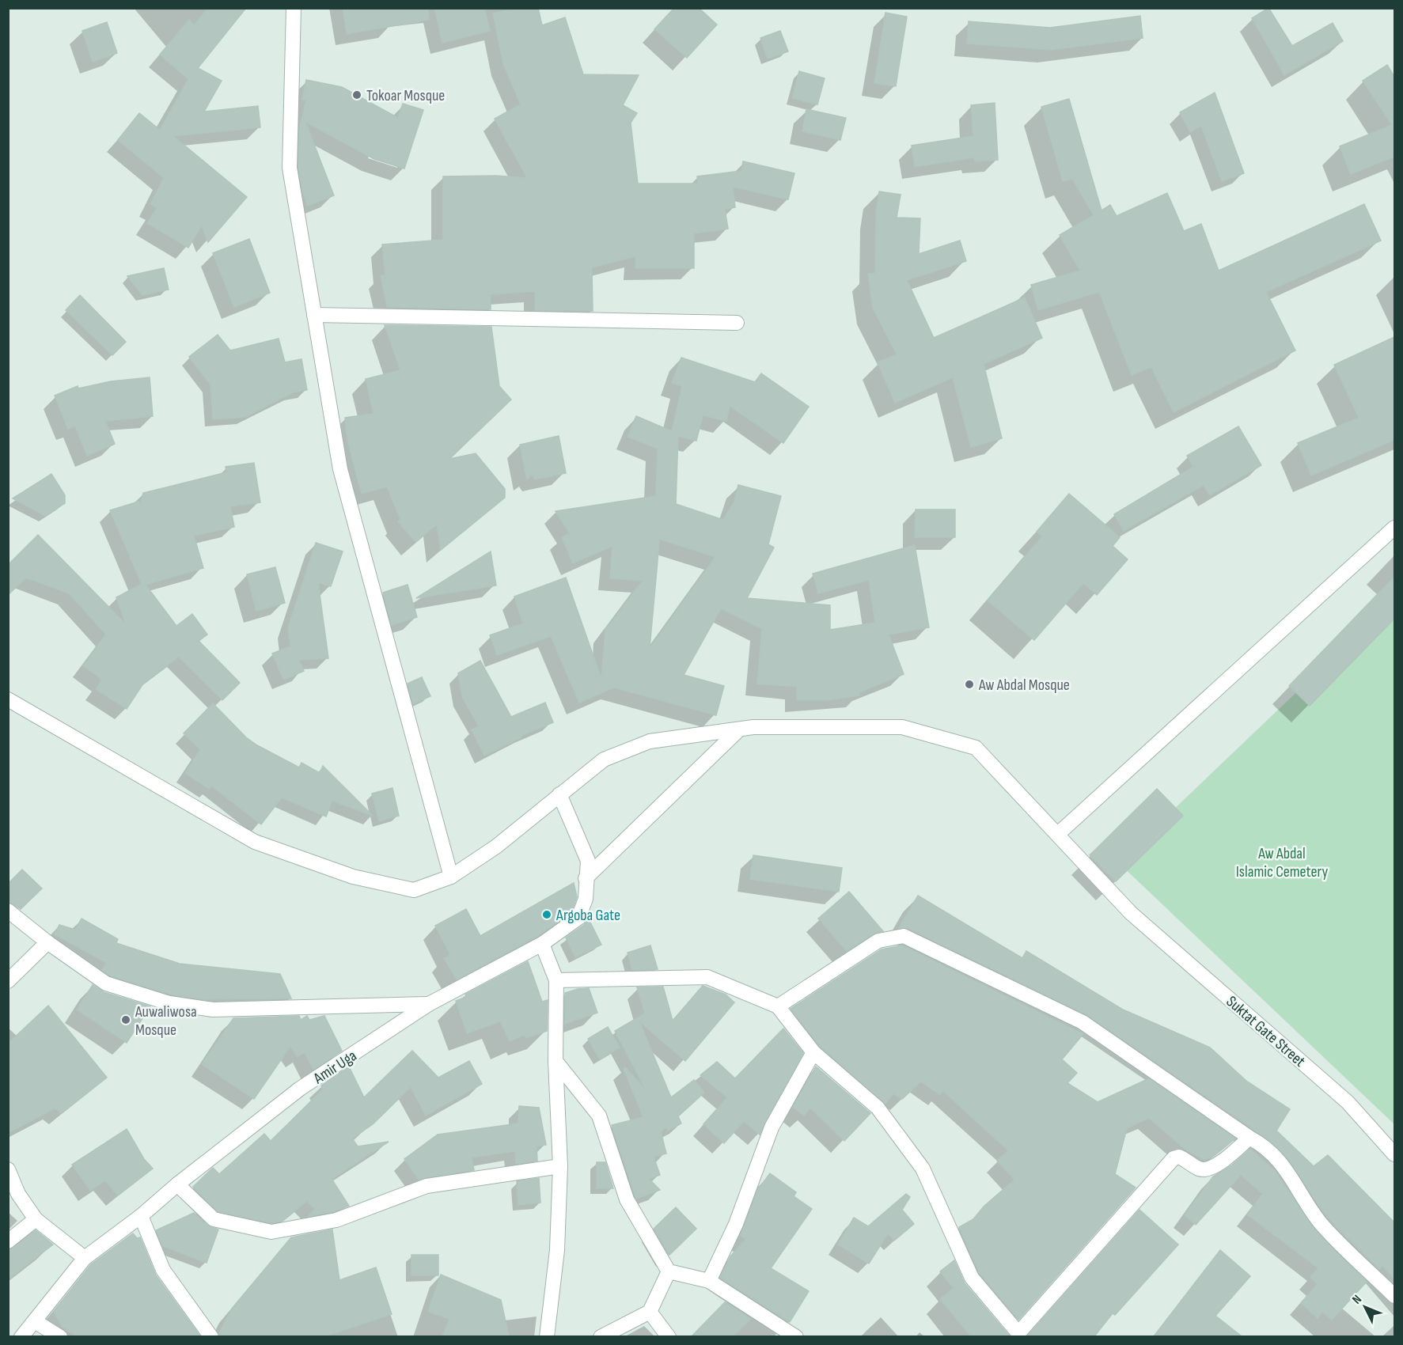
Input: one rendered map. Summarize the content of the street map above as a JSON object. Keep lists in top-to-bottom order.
{
  "streets": {
    "street": ["Suktat Gate Street", "Amir Uga"]
  },
  "crossings": [
    ["Suktat Gate Street", "Amir Uga"]
  ],
  "parks": ["Aw Abdal Islamic Cemetery"],
  "places": [
    "Tokoar Mosque",
    "Aw Abdal Mosque",
    "Argoba Gate",
    "Auwaliwosa Mosque"
  ],
  "north": "top left"
}
